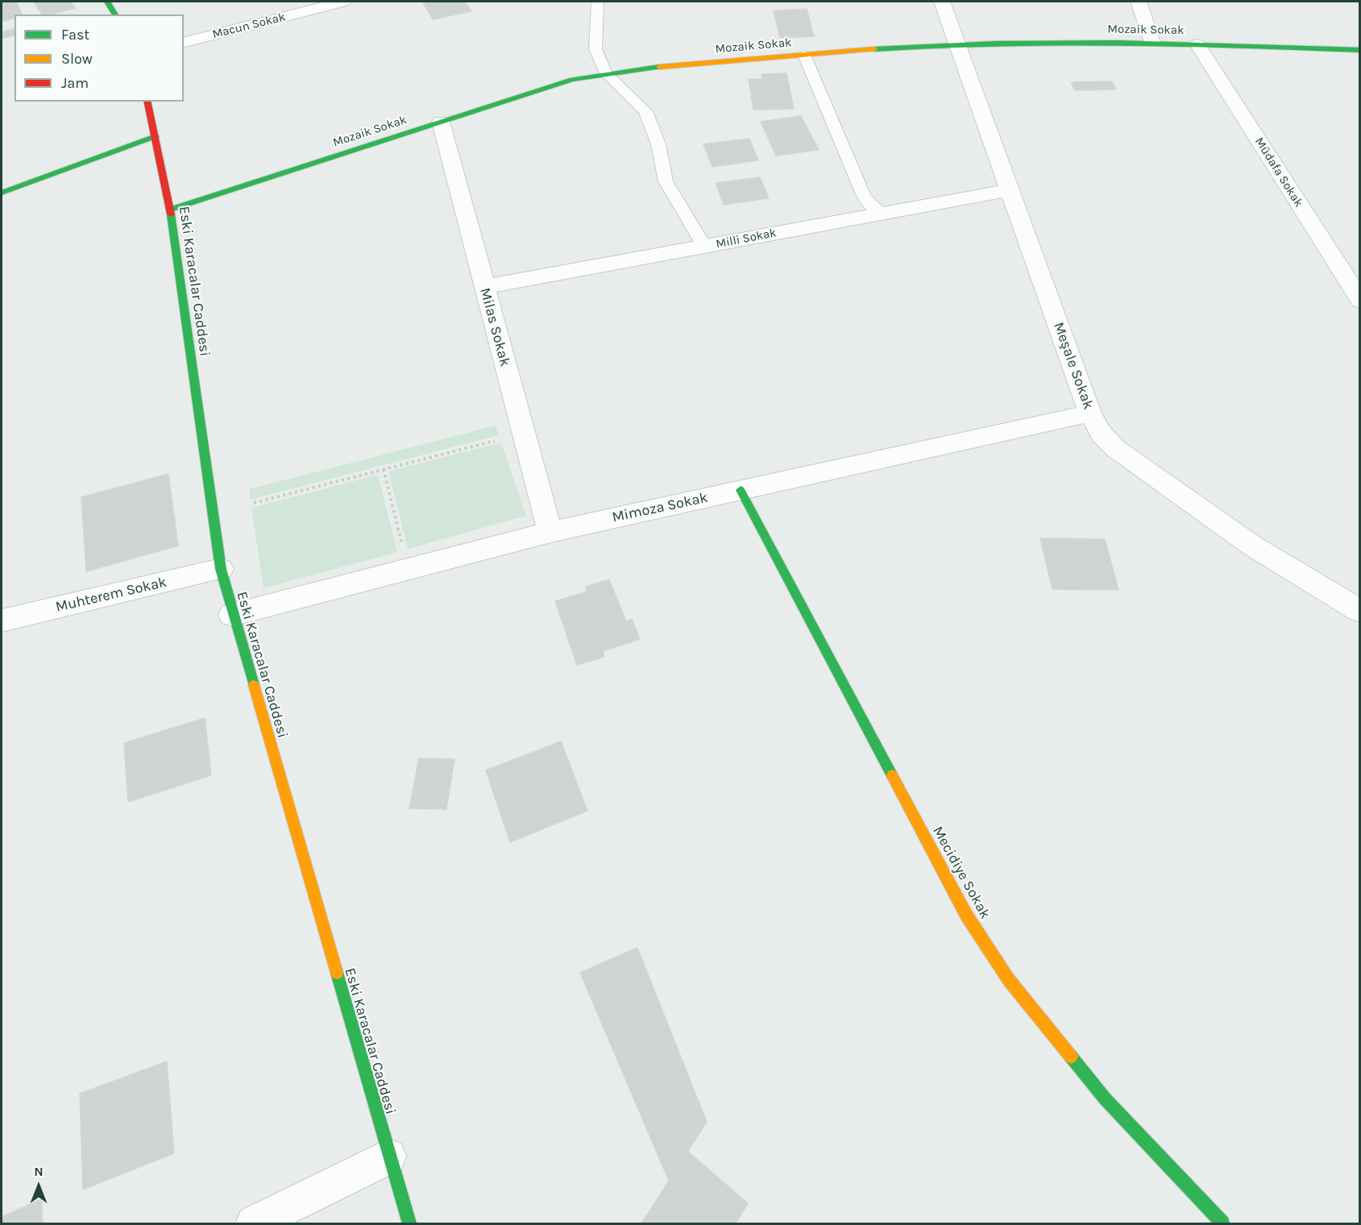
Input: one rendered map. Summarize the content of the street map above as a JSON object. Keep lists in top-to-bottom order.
{
  "streets": {
    "street": [
      "Macun Sokak",
      "Mozaik Sokak",
      "Müdafa Sokak",
      "Milli Sokak",
      "Eski Karacalar Caddesi",
      "Milas Sokak",
      "Meşale Sokak",
      "Mimoza Sokak",
      "Muhterem Sokak",
      "Mecidiye Sokak"
    ]
  },
  "crossings": [
    ["Mozaik Sokak", "Müdafa Sokak"],
    ["Mozaik Sokak", "Eski Karacalar Caddesi"],
    ["Mozaik Sokak", "Milas Sokak"],
    ["Mozaik Sokak", "Meşale Sokak"],
    ["Milli Sokak", "Milas Sokak"],
    ["Milli Sokak", "Meşale Sokak"],
    ["Eski Karacalar Caddesi", "Mimoza Sokak"],
    ["Eski Karacalar Caddesi", "Muhterem Sokak"],
    ["Milas Sokak", "Mimoza Sokak"],
    ["Meşale Sokak", "Mimoza Sokak"],
    ["Mimoza Sokak", "Mecidiye Sokak"]
  ],
  "legend": ["Fast", "Slow", "Jam"],
  "north": "top"
}
